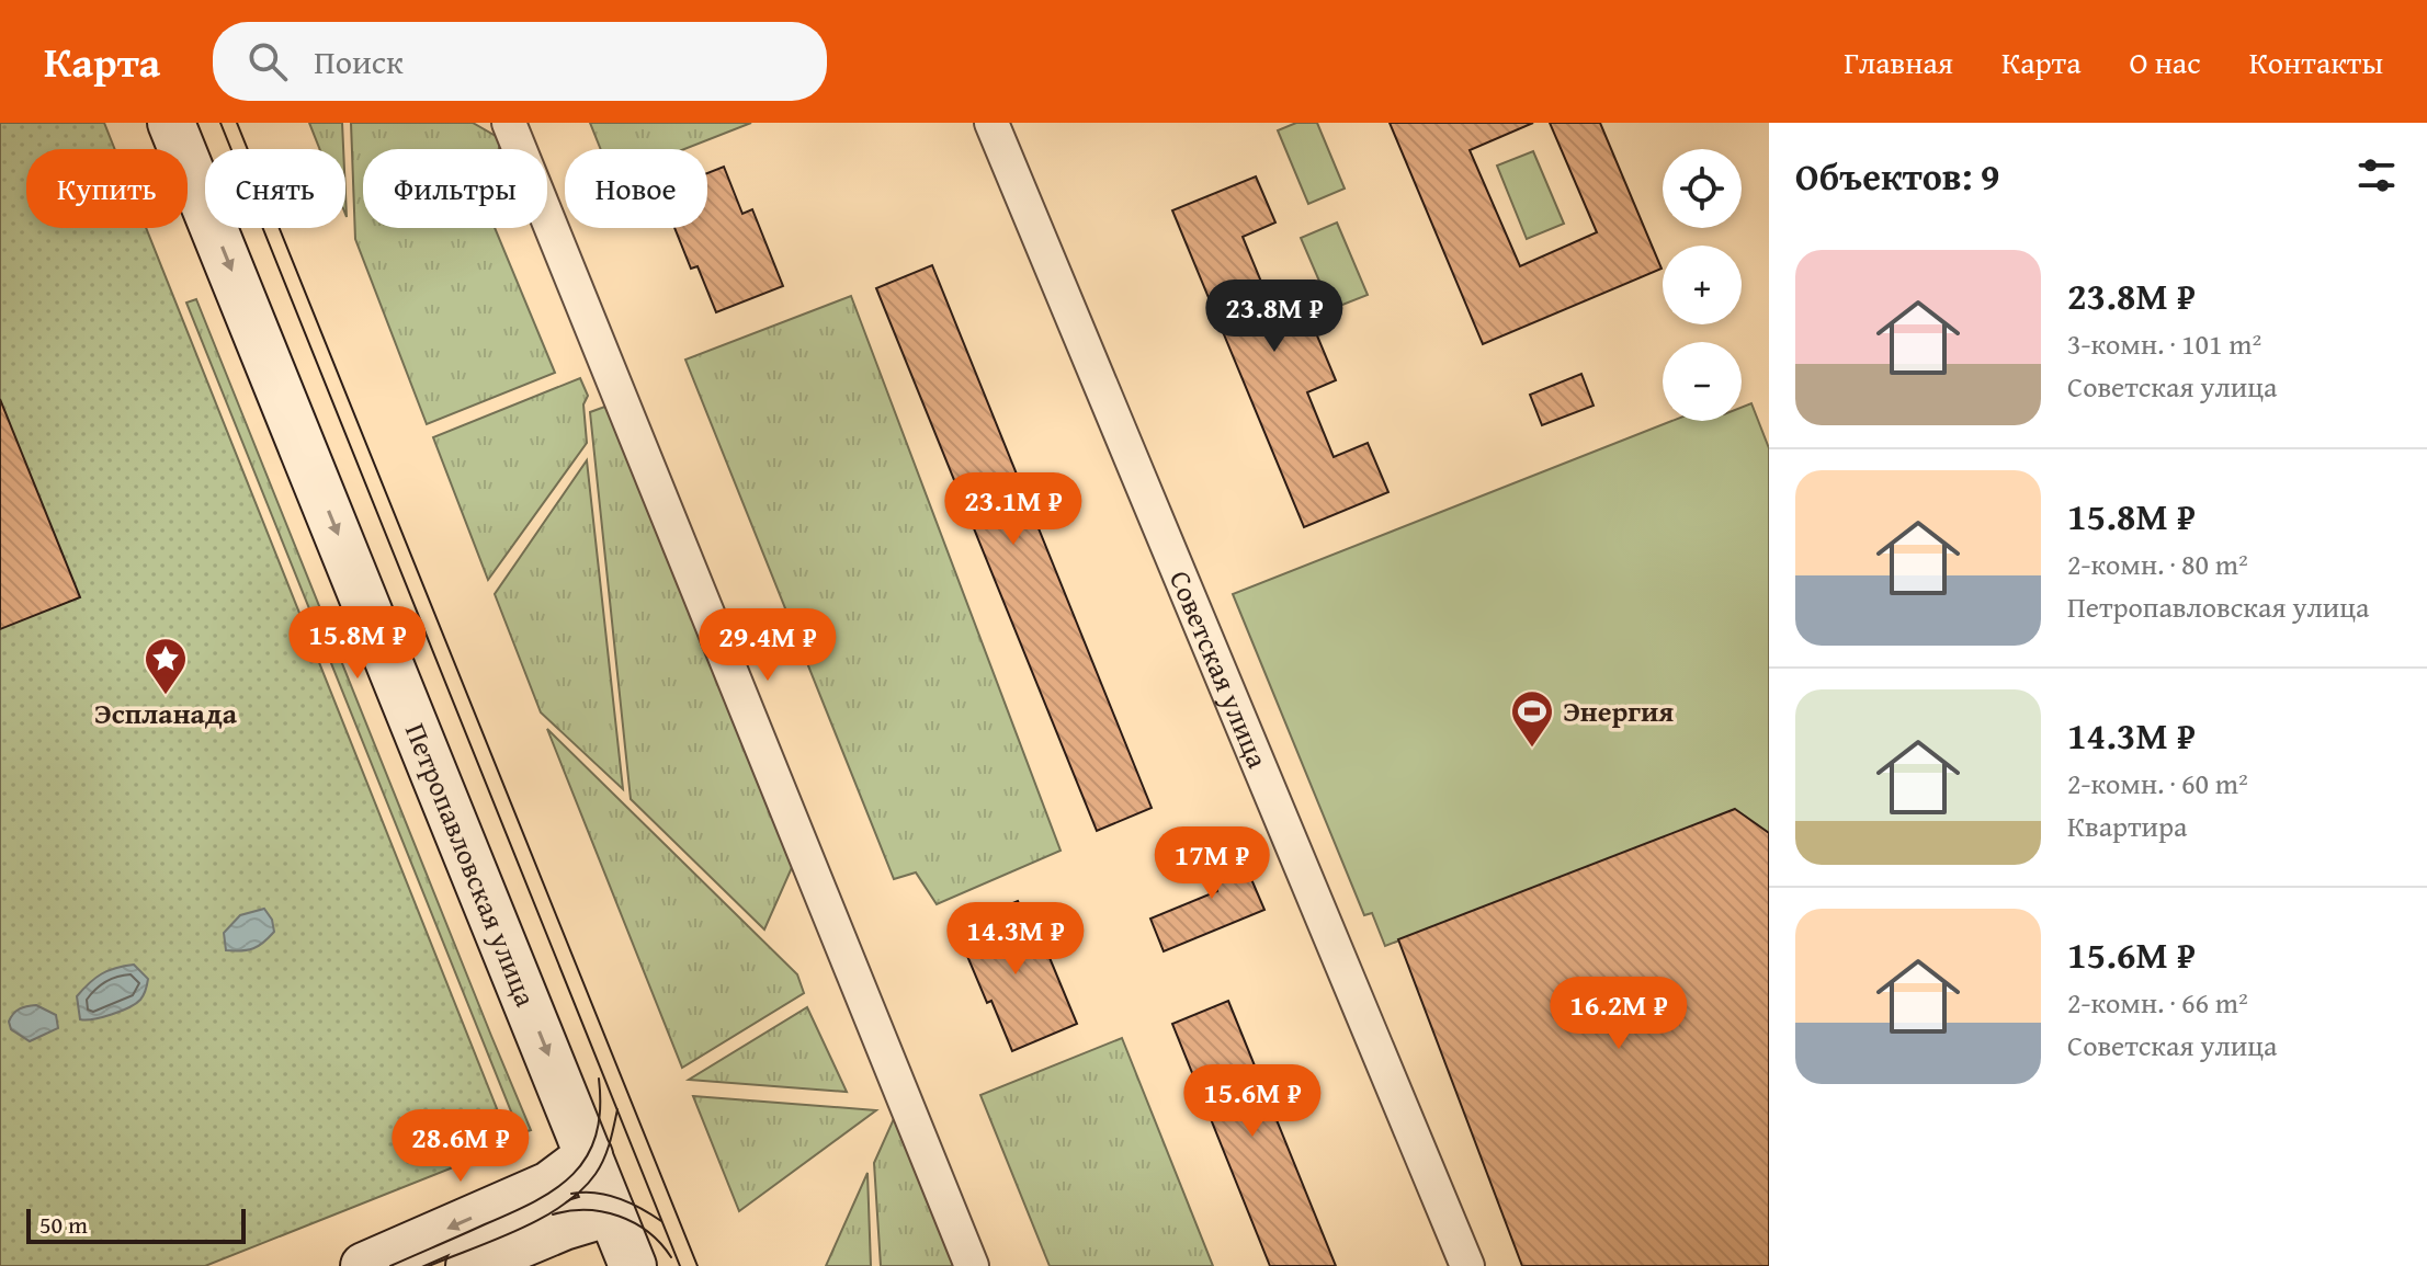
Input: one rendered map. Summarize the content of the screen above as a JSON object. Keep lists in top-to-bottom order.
{
  "streets": {
    "main road": ["Петропавловская улица"],
    "street": ["Советская улица"]
  },
  "one_way": ["Петропавловская улица"],
  "places": {
    "place": ["Эспланада"],
    "sports": ["Энергия"]
  },
  "scale_bar": "50 m",
  "page": {
    "header": "Карта",
    "search": "Поиск",
    "nav": [
      "Главная",
      "Карта",
      "О нас",
      "Контакты"
    ],
    "heading": "Объектов: 9",
    "map_buttons": ["+", "−"],
    "chip": [
      "Купить",
      "Снять",
      "Фильтры",
      "Новое"
    ],
    "list": [
      {
        "name": "23.8M ₽",
        "note": "3-комн. · 101 m² · Советская улица"
      },
      {
        "name": "15.8M ₽",
        "note": "2-комн. · 80 m² · Петропавловская улица"
      },
      {
        "name": "14.3M ₽",
        "note": "2-комн. · 60 m² · Квартира"
      },
      {
        "name": "15.6M ₽",
        "note": "2-комн. · 66 m² · Советская улица"
      }
    ],
    "price": [
      "23.8M ₽",
      "23.1M ₽",
      "15.8M ₽",
      "29.4M ₽",
      "17M ₽",
      "14.3M ₽",
      "16.2M ₽",
      "15.6M ₽",
      "28.6M ₽"
    ],
    "scale": "50 m"
  }
}
